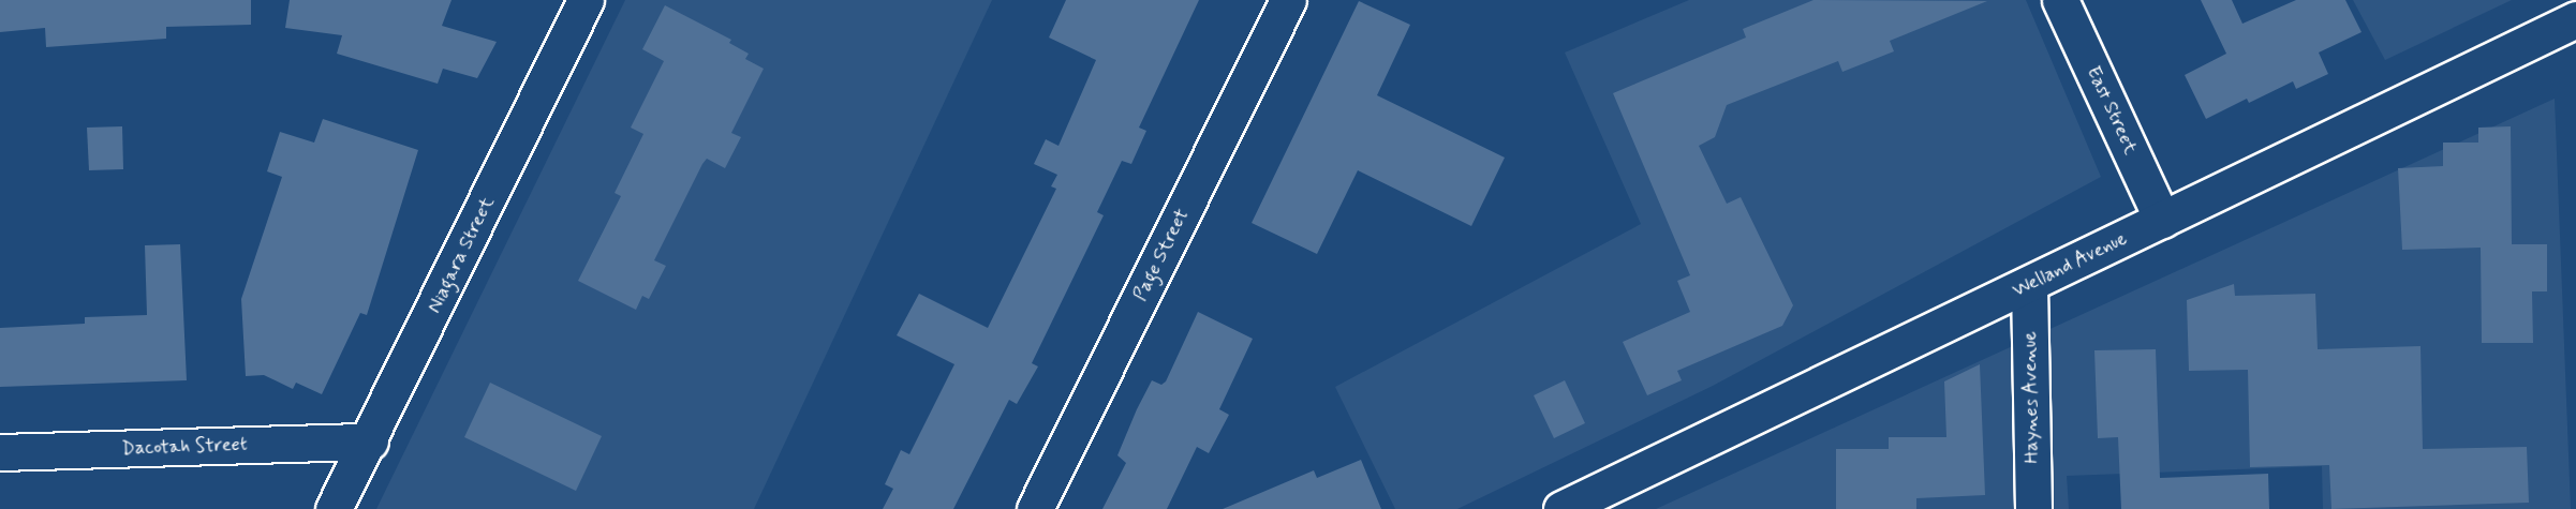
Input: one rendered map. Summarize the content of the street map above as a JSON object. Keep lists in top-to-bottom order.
{
  "streets": {
    "main road": [
      "East Street",
      "Niagara Street",
      "Page Street",
      "Welland Avenue",
      "Haynes Avenue",
      "Dacotah Street"
    ]
  },
  "crossings": [
    ["East Street", "Welland Avenue"],
    ["Niagara Street", "Dacotah Street"],
    ["Welland Avenue", "Haynes Avenue"]
  ]
}
